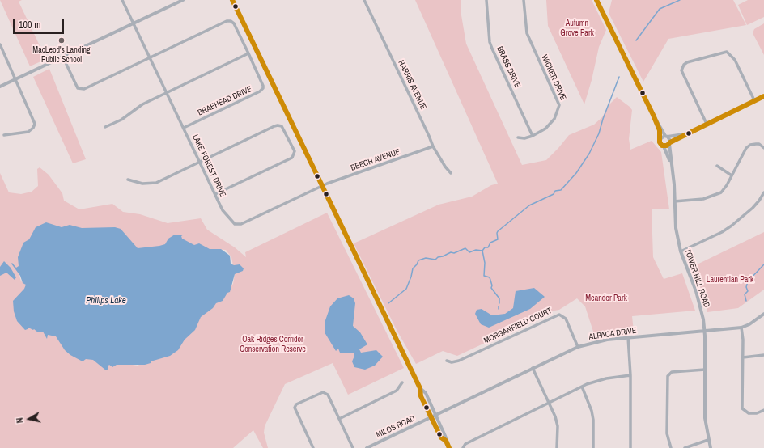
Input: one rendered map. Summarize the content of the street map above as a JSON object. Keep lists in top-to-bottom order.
{
  "streets": {
    "street": [
      "BRASS DRIVE",
      "WICKER DRIVE",
      "HARRIS AVENUE",
      "BRAEHEAD DRIVE",
      "BEECH AVENUE",
      "LAKE FOREST DRIVE",
      "TOWER HILL ROAD",
      "MORGANFIELD COURT",
      "ALPACA DRIVE",
      "MILOS ROAD"
    ]
  },
  "crossings": [
    ["BRASS DRIVE", "WICKER DRIVE"],
    ["HARRIS AVENUE", "BEECH AVENUE"],
    ["BRAEHEAD DRIVE", "LAKE FOREST DRIVE"],
    ["BEECH AVENUE", "LAKE FOREST DRIVE"],
    ["TOWER HILL ROAD", "ALPACA DRIVE"],
    ["MORGANFIELD COURT", "ALPACA DRIVE"],
    ["ALPACA DRIVE", "MILOS ROAD"]
  ],
  "water": ["Philips Lake"],
  "parks": [
    "Autumn Grove Park",
    "Laurentian Park",
    "Meander Park",
    "Oak Ridges Corridor Conservation Reserve"
  ],
  "places": ["MacLeod's Landing Public School"],
  "scale_bar": "100 m",
  "north": "left"
}
